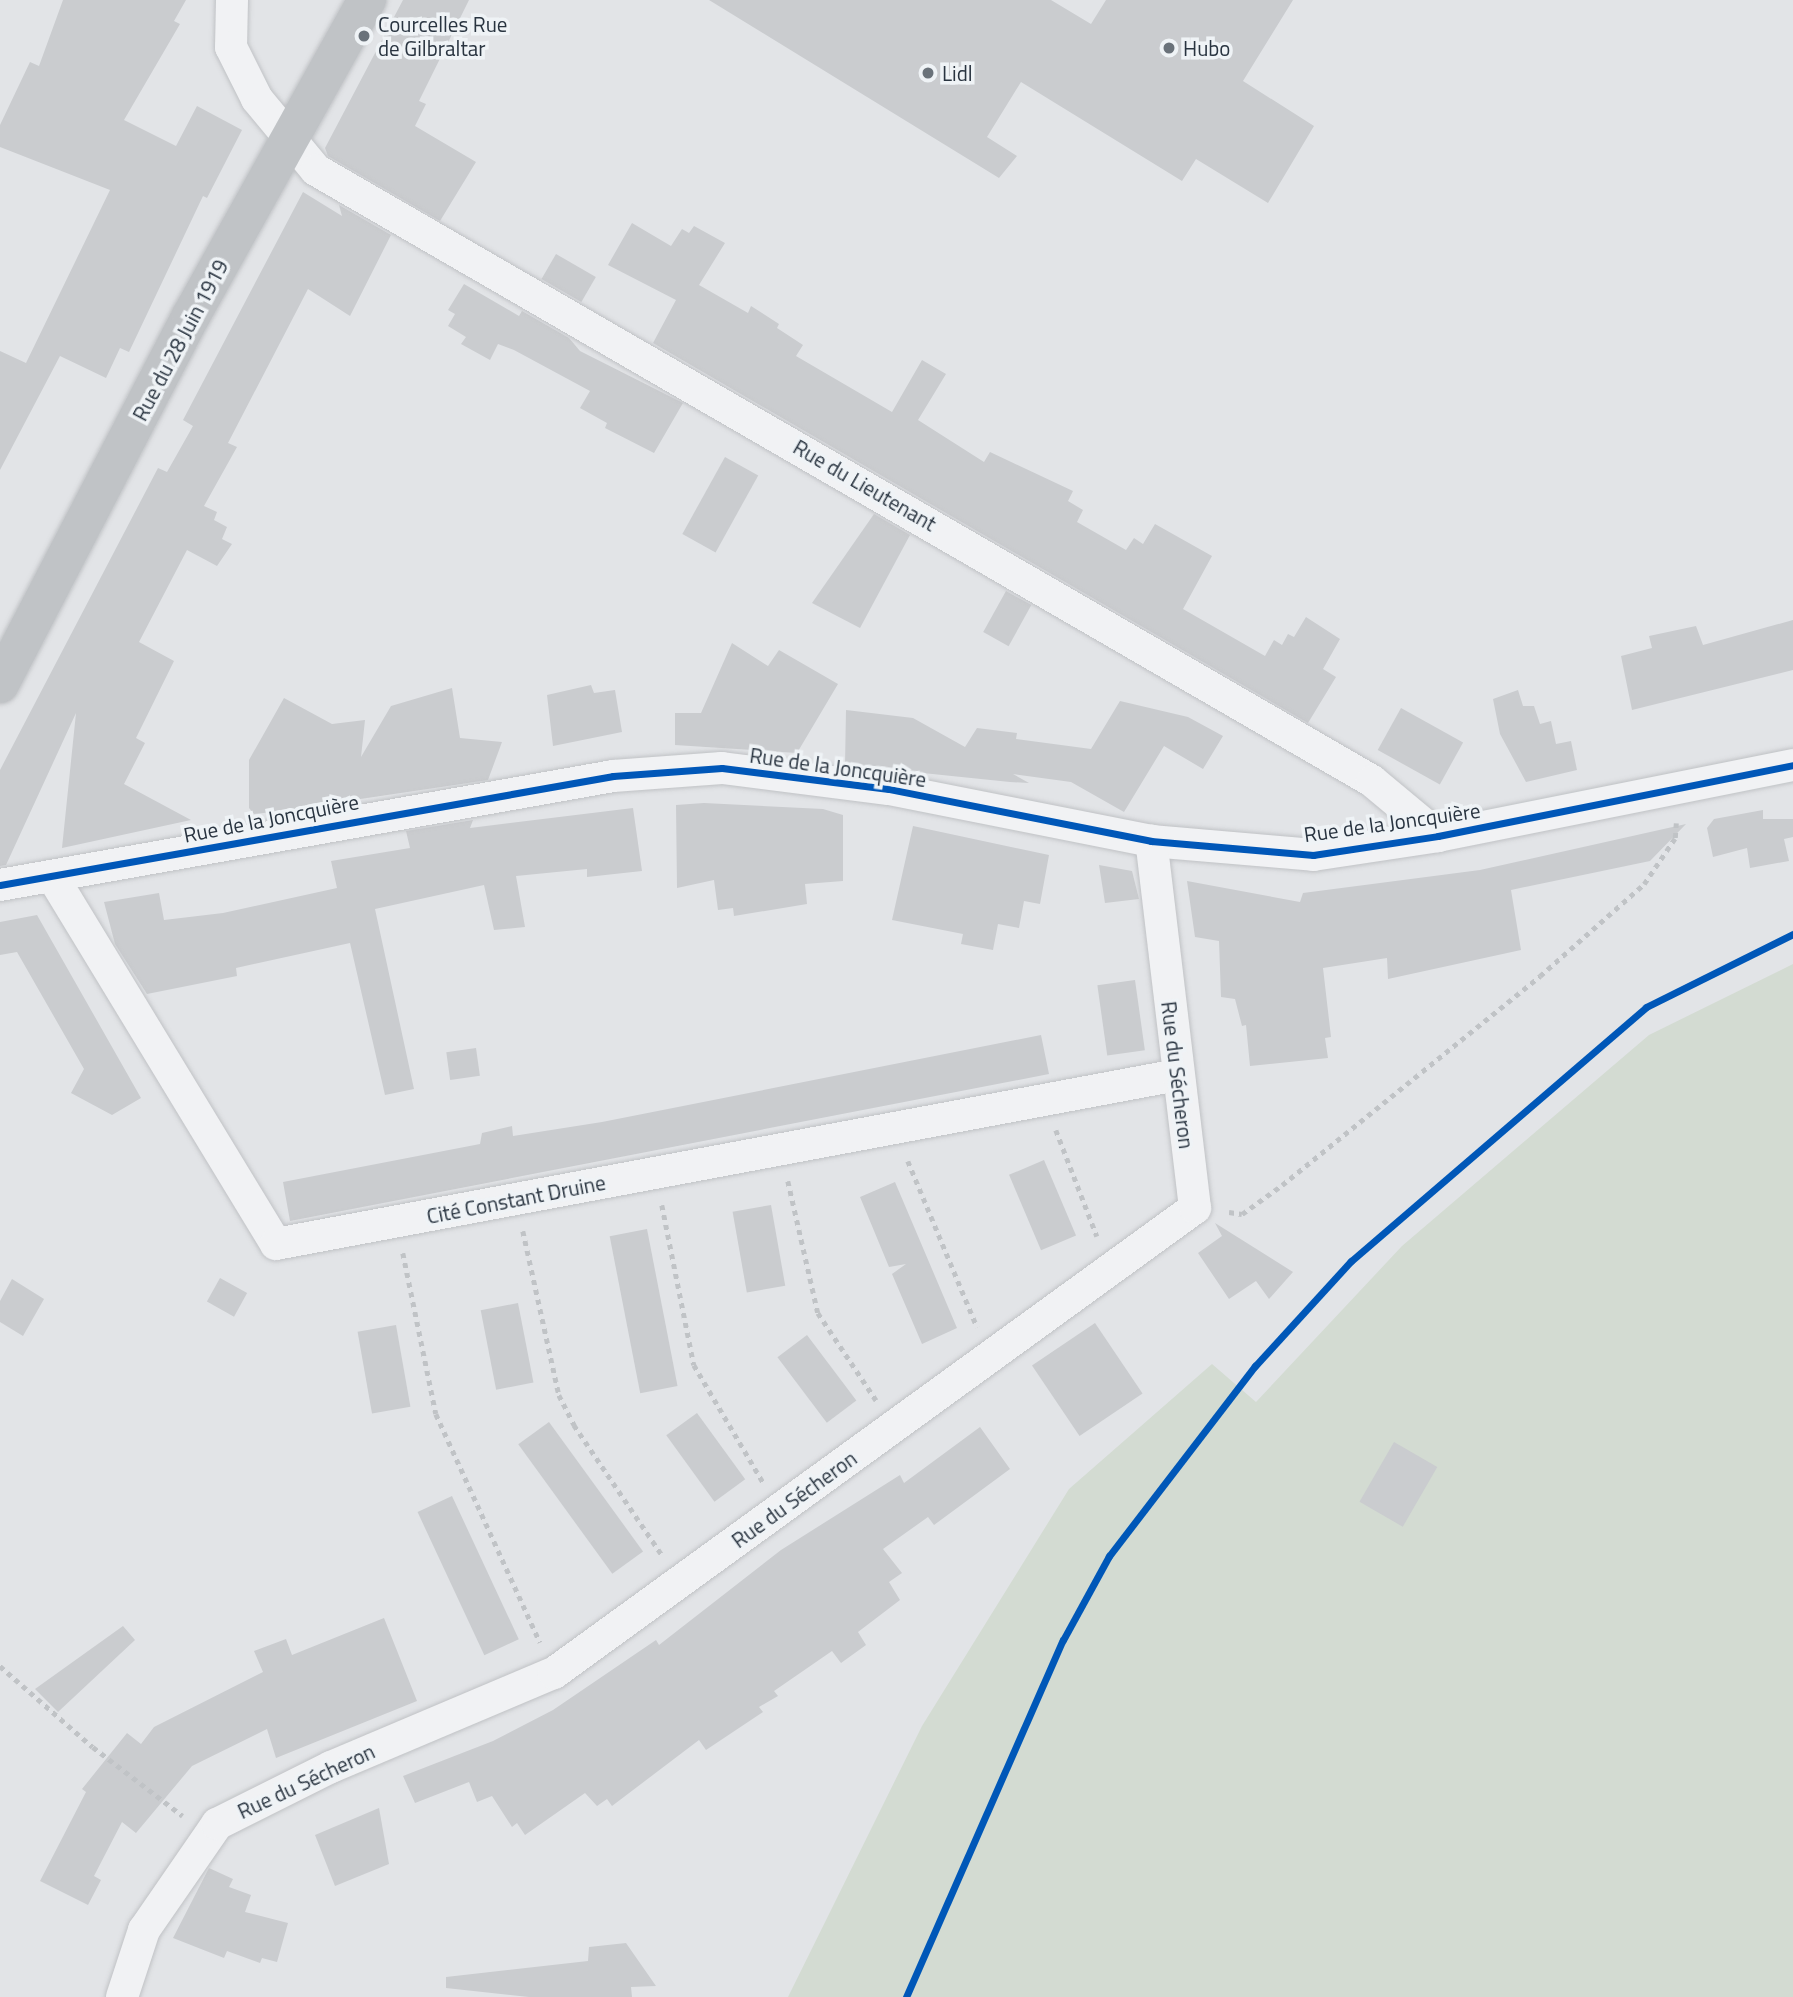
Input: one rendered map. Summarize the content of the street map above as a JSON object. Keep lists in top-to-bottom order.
{
  "streets": {
    "main road": ["Rue du 28 Juin 1919"],
    "street": [
      "Rue du Lieutenant",
      "Rue de la Joncquière",
      "Rue du Sécheron",
      "Cité Constant Druine"
    ]
  },
  "crossings": [
    ["Rue du 28 Juin 1919", "Rue du Lieutenant"],
    ["Rue du Lieutenant", "Rue de la Joncquière"],
    ["Rue de la Joncquière", "Rue du Sécheron"],
    ["Rue de la Joncquière", "Cité Constant Druine"],
    ["Rue du Sécheron", "Cité Constant Druine"]
  ],
  "places": ["Courcelles Rue de Gilbraltar", "Hubo", "Lidl"]
}
